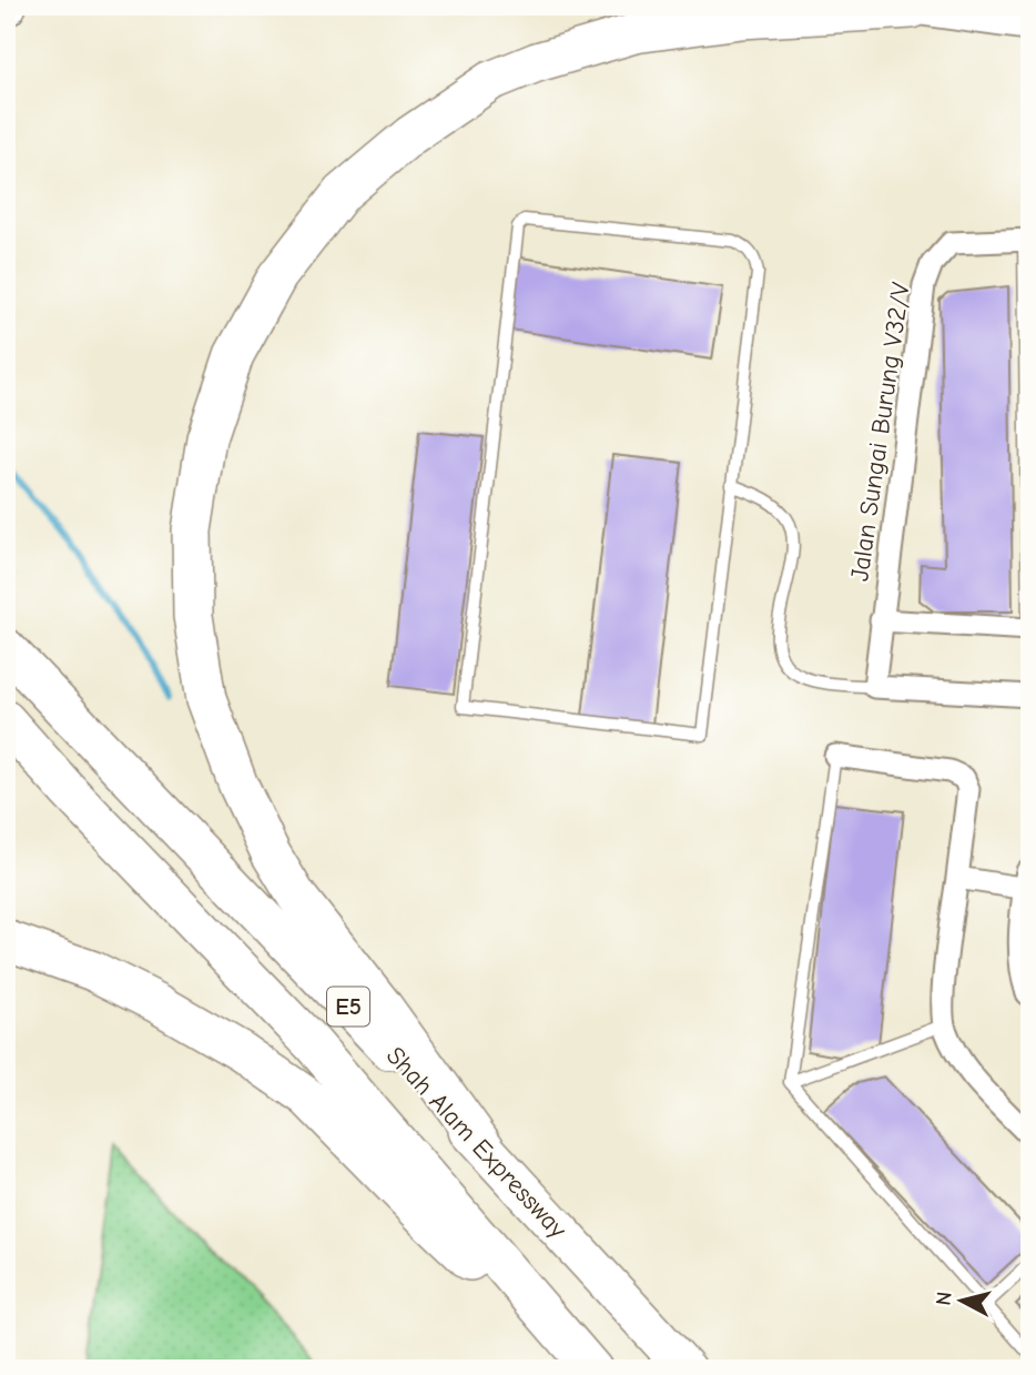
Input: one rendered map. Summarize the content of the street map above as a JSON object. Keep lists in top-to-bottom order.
{
  "streets": {
    "highway": ["E5", "Shah Alam Expressway"],
    "street": ["Jalan Sungai Burung V32/V"]
  },
  "north": "left"
}
